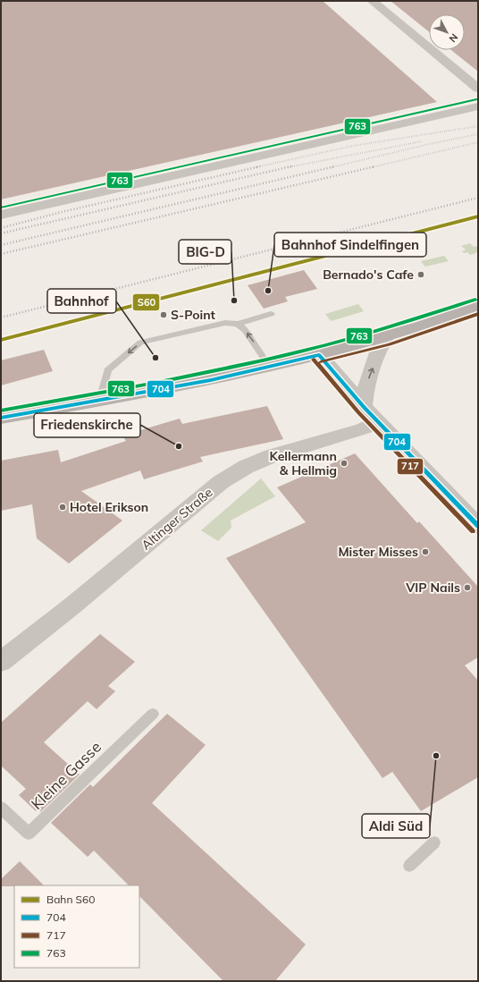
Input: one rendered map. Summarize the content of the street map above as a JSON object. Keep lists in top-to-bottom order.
{
  "streets": {
    "street": ["Altinger Straße"],
    "lane": ["Kleine Gasse"]
  },
  "places": [
    "Bernado's Cafe",
    "Bahnhof Sindelfingen",
    "BIG-D",
    "S-Point",
    "Bahnhof",
    "Friedenskirche",
    "Kellermann & Hellmig",
    "Hotel Erikson",
    "Mister Misses",
    "VIP Nails",
    "Aldi Süd"
  ],
  "lines": [
    "transit line 763",
    "rail line S60",
    "transit line 717",
    "transit line 704"
  ],
  "legend": [
    "Bahn S60",
    "704",
    "717",
    "763"
  ],
  "north": "bottom right"
}
